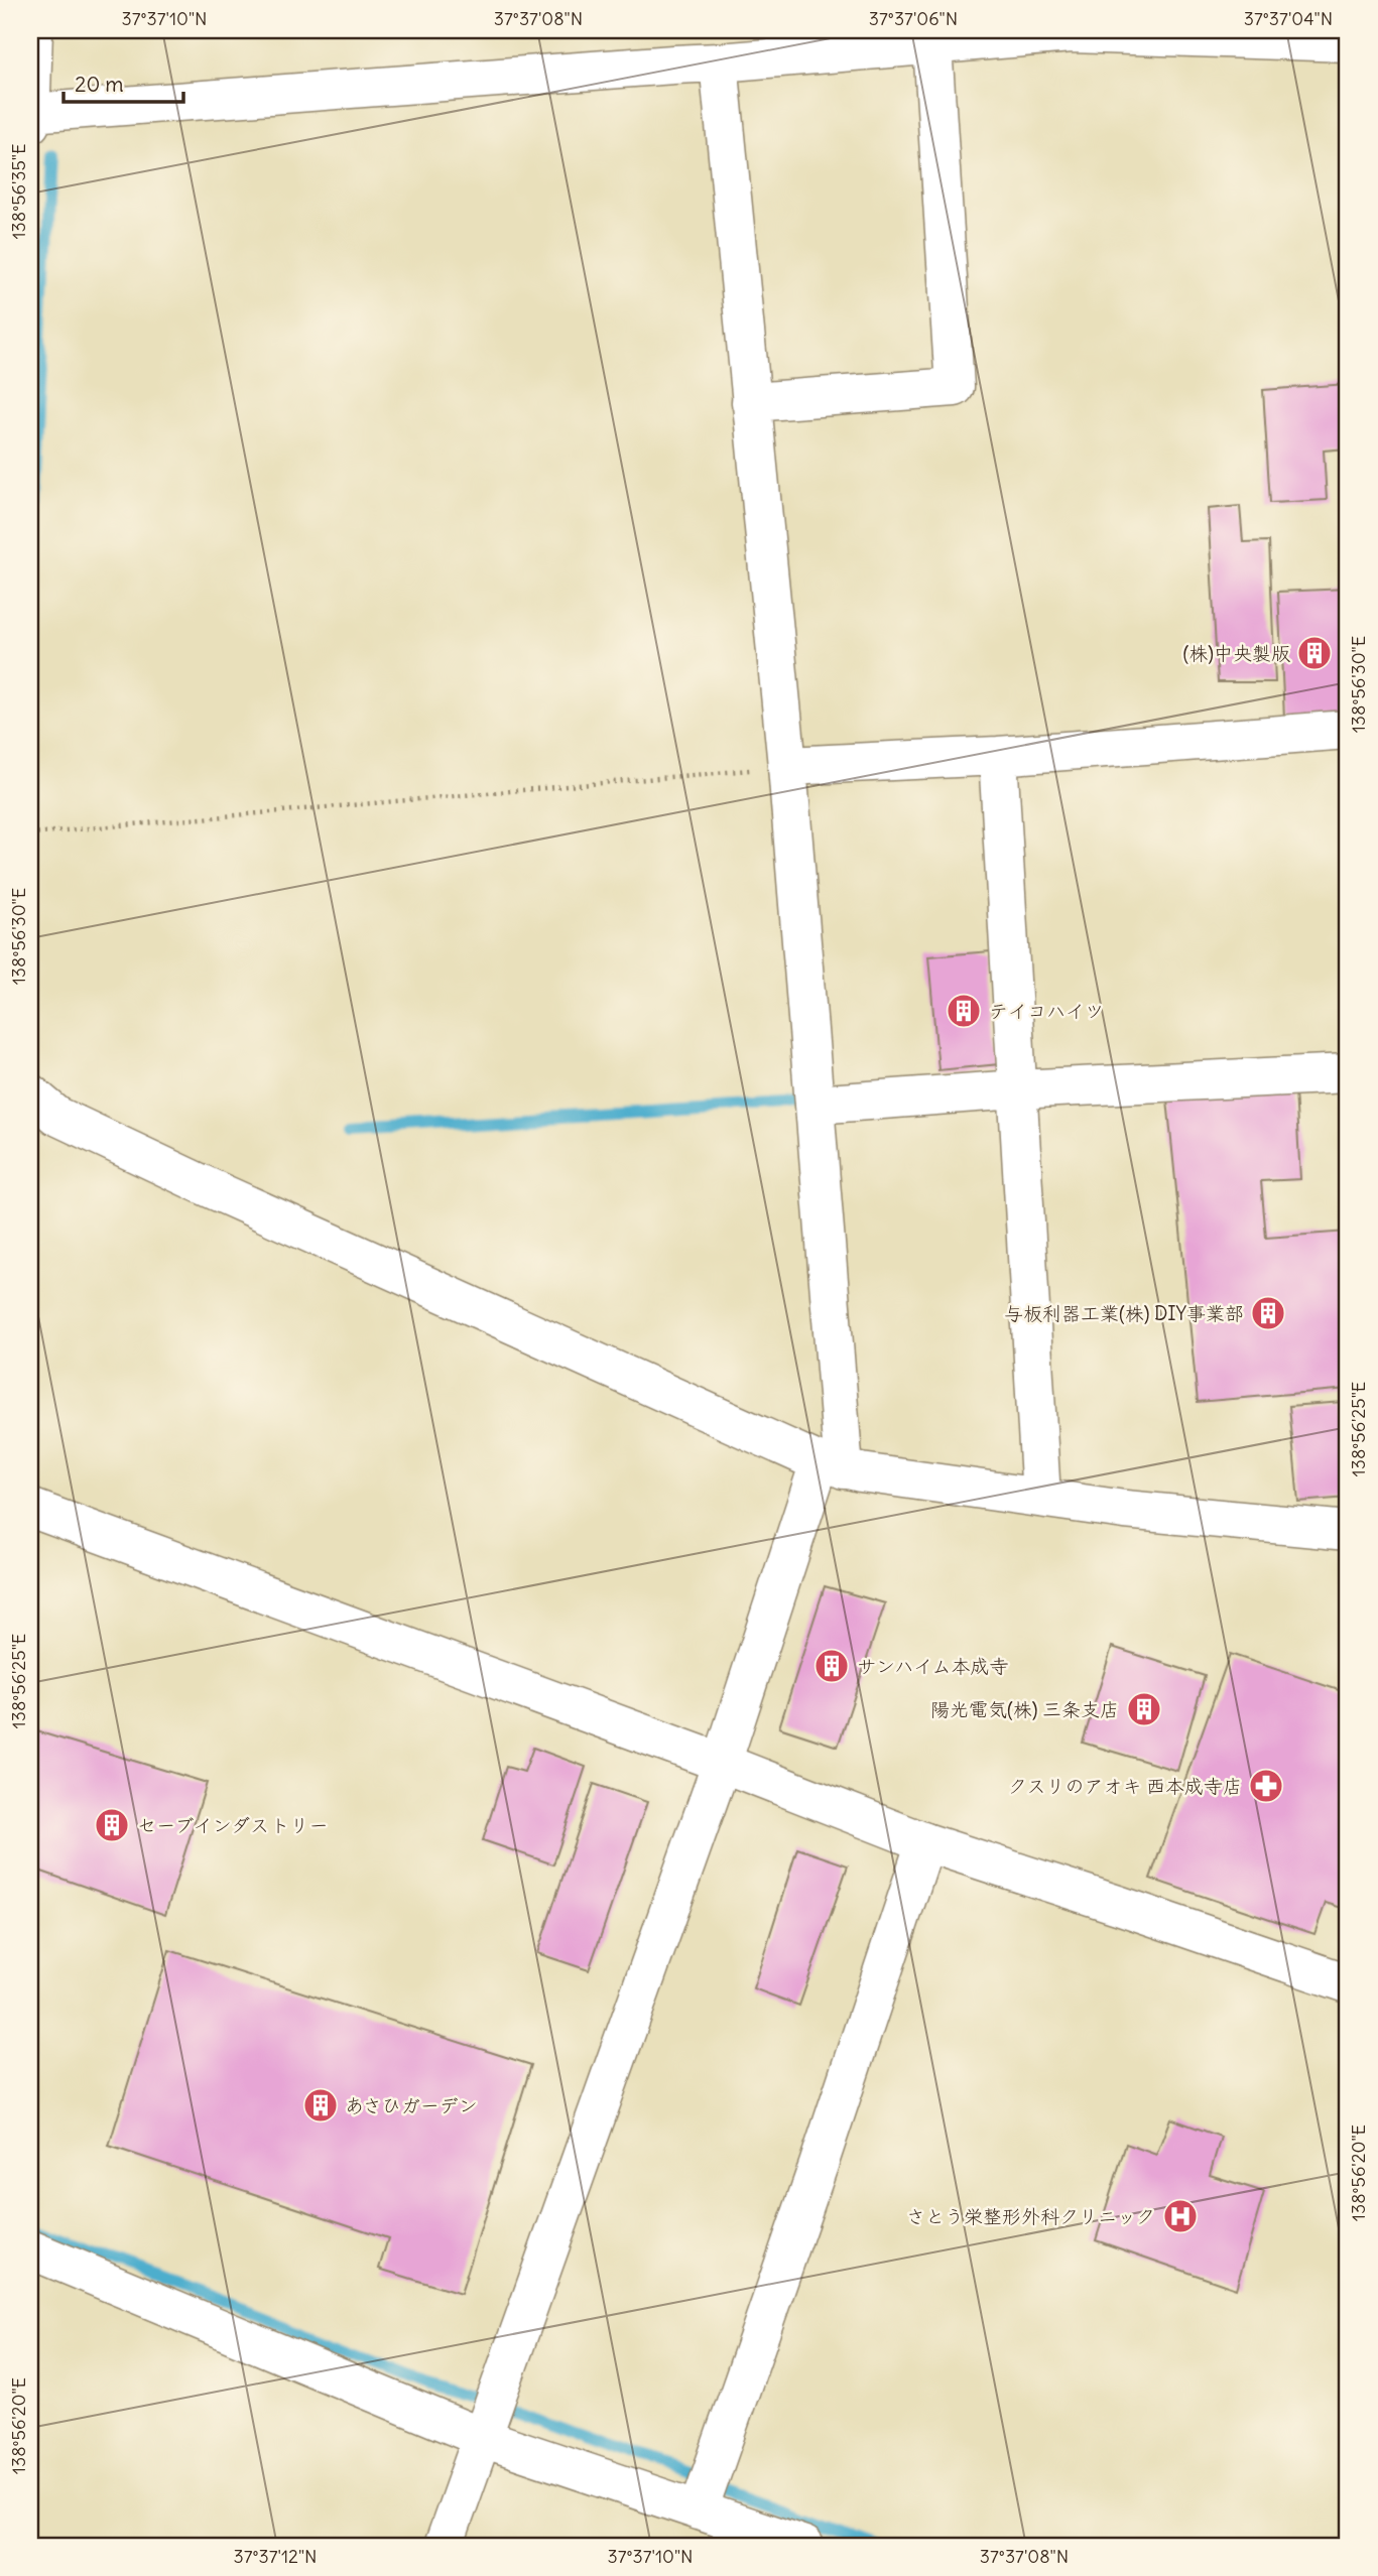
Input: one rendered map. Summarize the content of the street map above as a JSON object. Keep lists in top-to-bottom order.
{
  "places": {
    "building": [
      "(株)中央製版",
      "テイコハイツ",
      "与板利器工業(株) DIY事業部",
      "サンハイム本成寺",
      "陽光電気(株) 三条支店",
      "セーブインダストリー",
      "あさひガーデン"
    ],
    "pharmacy": ["クスリのアオキ 西本成寺店"],
    "hospital": ["さとう栄整形外科クリニック"]
  },
  "scale_bar": "20 m",
  "coordinates": [
    "37°37'10\"N",
    "37°37'08\"N",
    "37°37'06\"N",
    "37°37'04\"N",
    "138°56'35\"E",
    "138°56'30\"E",
    "138°56'25\"E",
    "138°56'20\"E",
    "37°37'12\"N"
  ]
}
